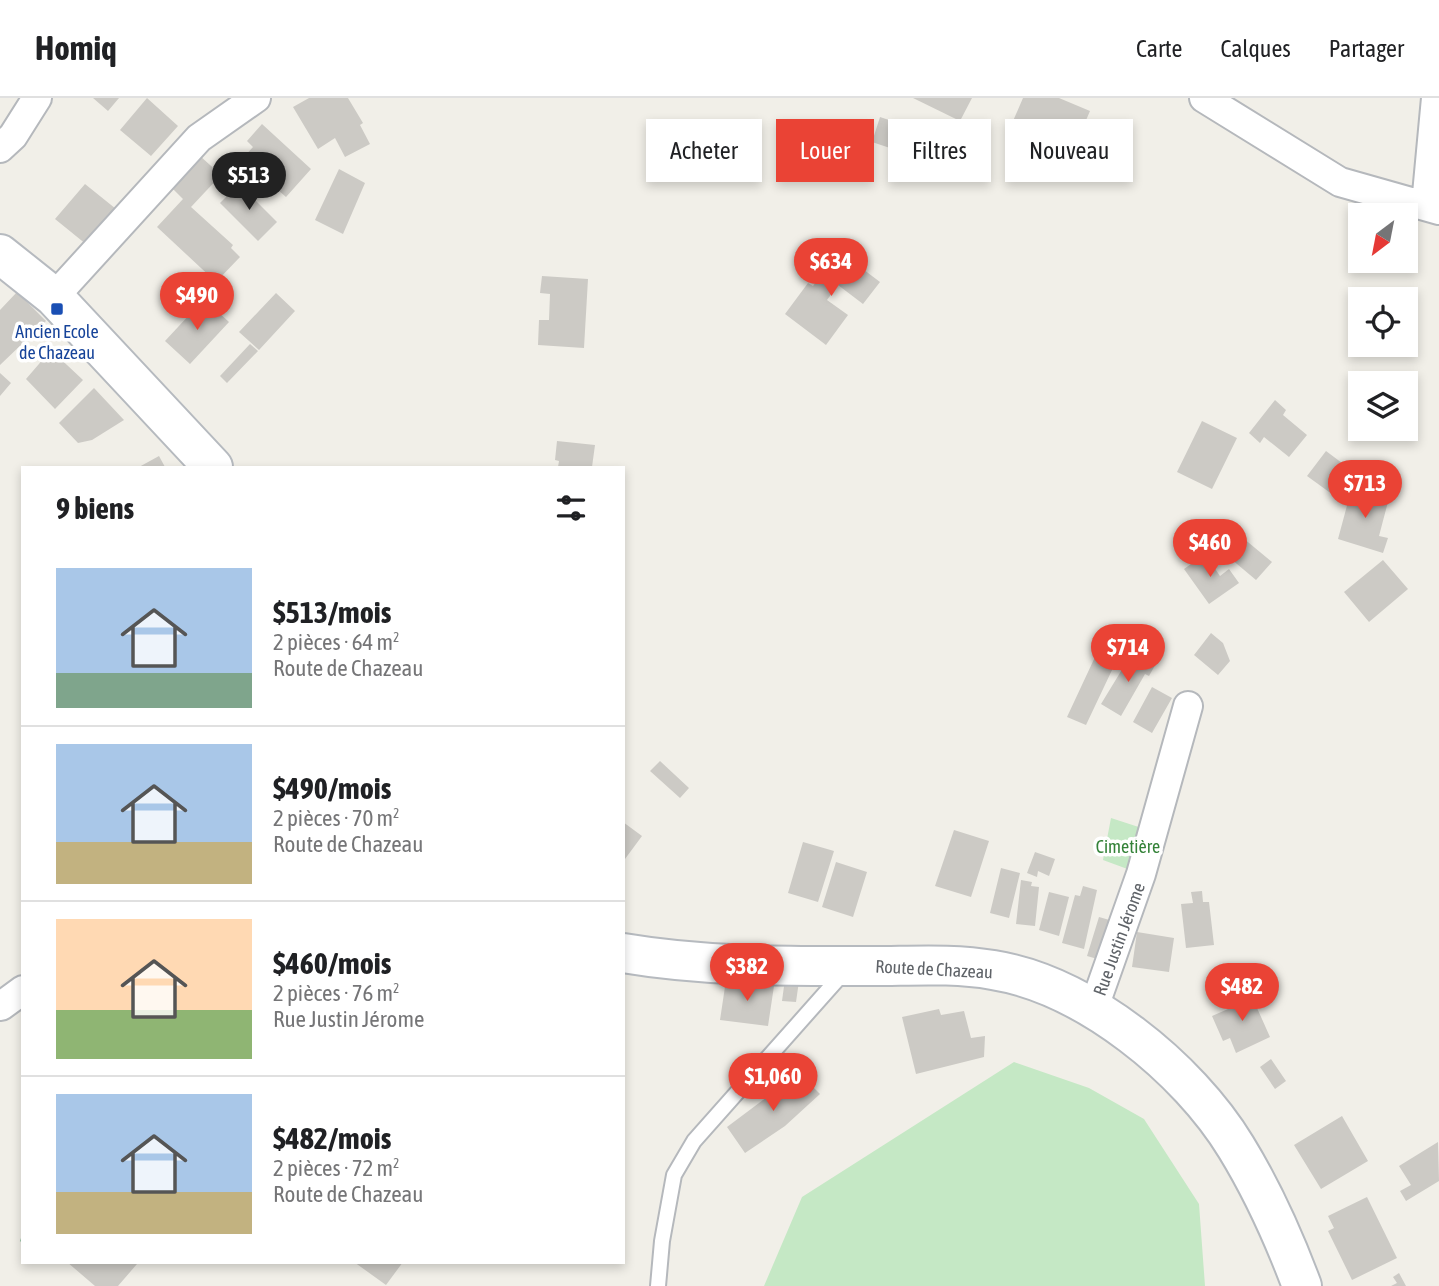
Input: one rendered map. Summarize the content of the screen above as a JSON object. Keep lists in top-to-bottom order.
{
  "streets": {
    "main road": ["Route de Chazeau"],
    "street": ["Rue Justin Jérome"]
  },
  "crossings": [
    ["Rue Justin Jérome", "Route de Chazeau"]
  ],
  "parks": ["Cimetière"],
  "places": {
    "transit": ["Ancien Ecole de Chazeau"]
  },
  "north": "bottom left",
  "page": {
    "header": "Homiq",
    "nav": ["Carte", "Calques", "Partager"],
    "chip": [
      "Acheter",
      "Louer",
      "Filtres",
      "Nouveau"
    ],
    "price": [
      "$513",
      "$634",
      "$490",
      "$713",
      "$460",
      "$714",
      "$382",
      "$482",
      "$1,060"
    ],
    "heading": "9 biens",
    "list": [
      {
        "name": "$513/mois",
        "note": "2 pièces · 64 m² · Route de Chazeau"
      },
      {
        "name": "$490/mois",
        "note": "2 pièces · 70 m² · Route de Chazeau"
      },
      {
        "name": "$460/mois",
        "note": "2 pièces · 76 m² · Rue Justin Jérome"
      },
      {
        "name": "$482/mois",
        "note": "2 pièces · 72 m² · Route de Chazeau"
      }
    ]
  }
}
